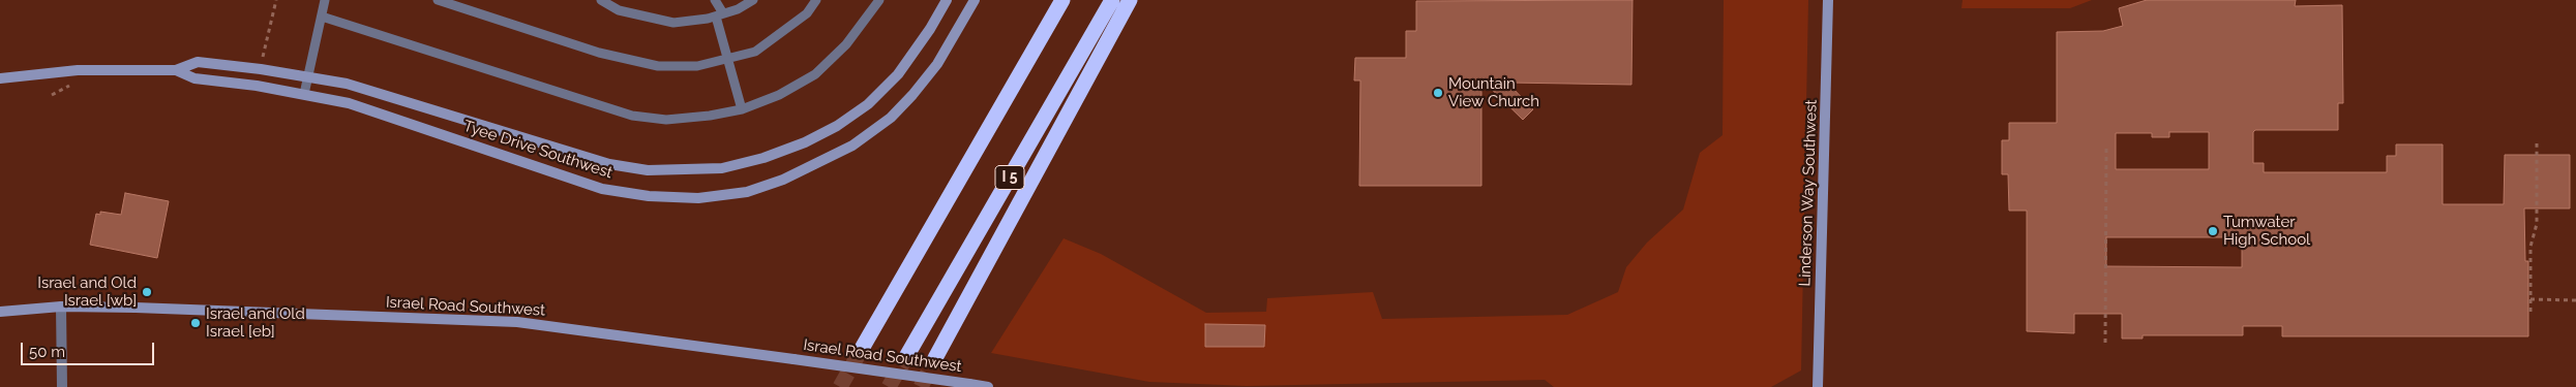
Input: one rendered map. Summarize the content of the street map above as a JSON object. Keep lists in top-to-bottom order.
{
  "streets": {
    "highway": ["I 5"],
    "street": ["Tyee Drive Southwest", "Linderson Way Southwest", "Israel Road Southwest"]
  },
  "places": [
    "Mountain View Church",
    "Tumwater High School",
    "Israel and Old Israel [wb]",
    "Israel and Old Israel [eb]"
  ],
  "scale_bar": "50 m"
}
